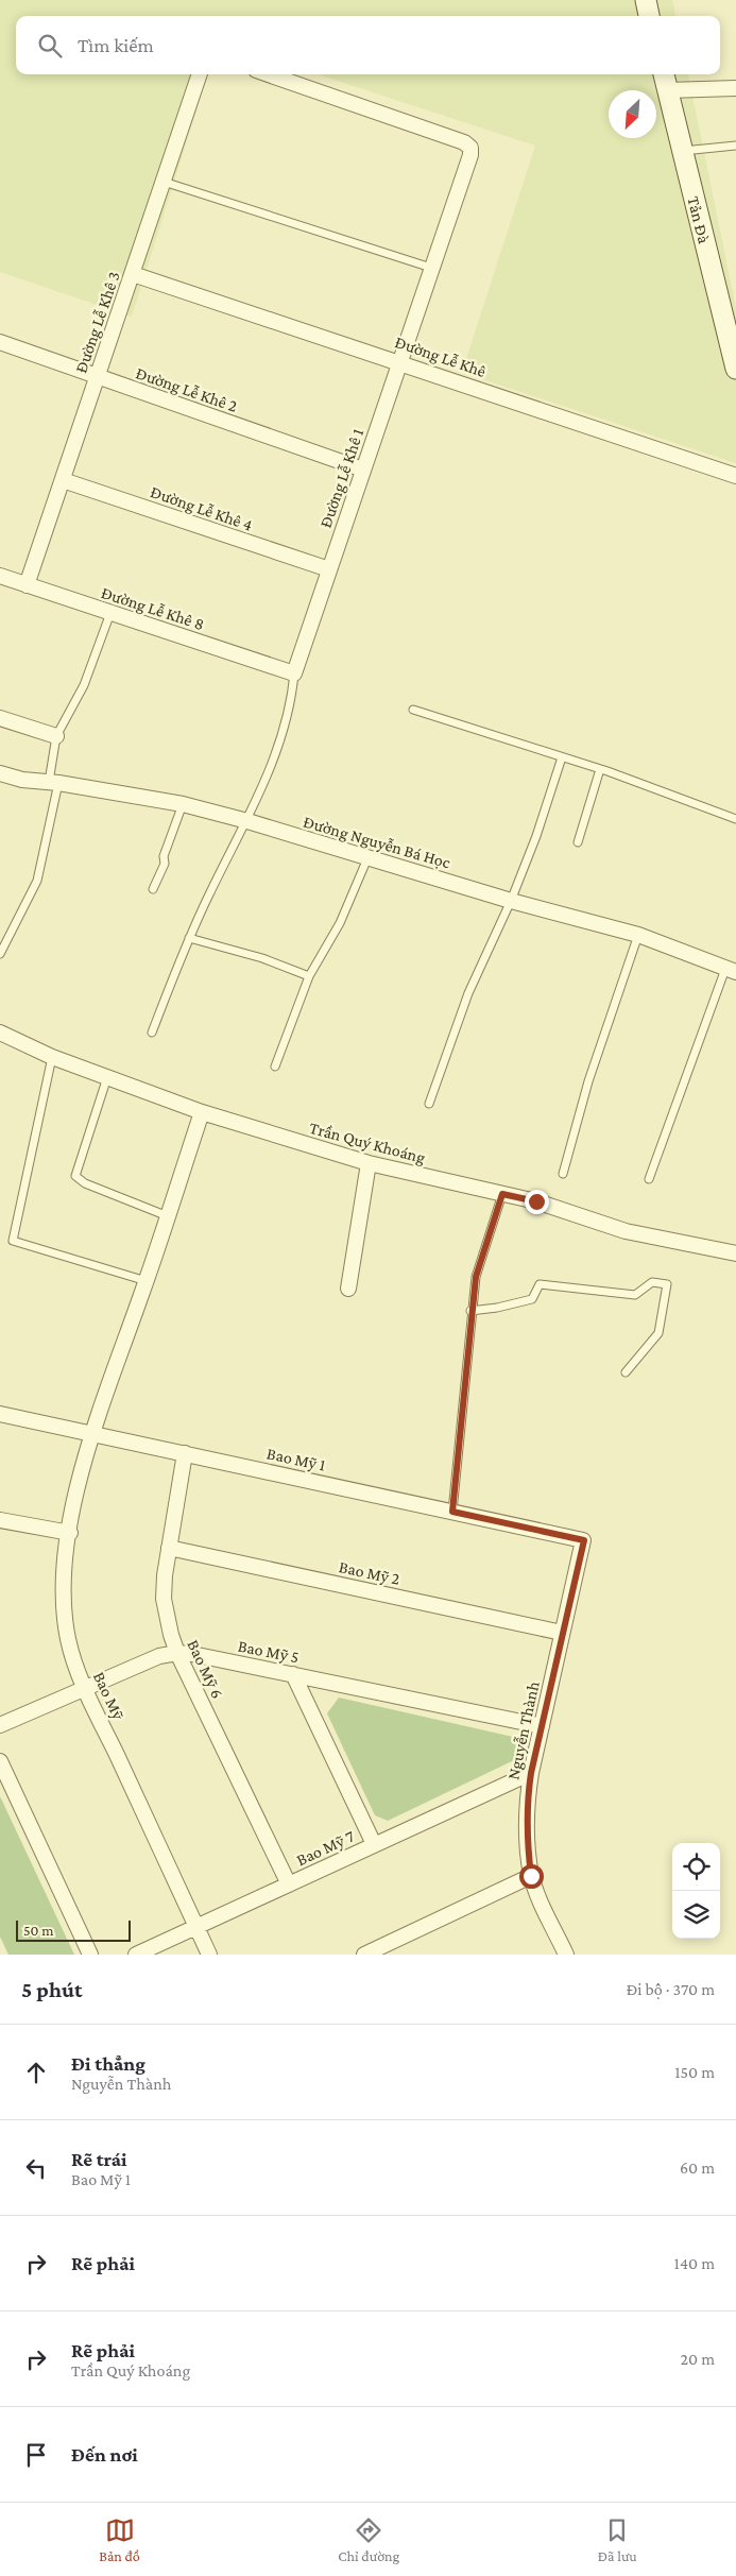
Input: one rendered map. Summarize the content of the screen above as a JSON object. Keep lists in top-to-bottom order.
{
  "streets": {
    "main road": ["Tản Đà"],
    "street": [
      "Đường Lễ Khê 3",
      "Đường Lễ Khê",
      "Đường Lễ Khê 2",
      "Đường Lễ Khê 1",
      "Đường Lễ Khê 4",
      "Đường Lễ Khê 8",
      "Đường Nguyễn Bá Học",
      "Trần Quý Khoáng",
      "Bao Mỹ 1",
      "Bao Mỹ 2",
      "Bao Mỹ 5",
      "Bao Mỹ 6",
      "Bao Mỹ",
      "Nguyễn Thành",
      "Bao Mỹ 7"
    ]
  },
  "crossings": [
    ["Đường Lễ Khê 3", "Đường Lễ Khê"],
    ["Đường Lễ Khê 3", "Đường Lễ Khê 2"],
    ["Đường Lễ Khê 3", "Đường Lễ Khê 4"],
    ["Đường Lễ Khê 3", "Đường Lễ Khê 8"],
    ["Đường Lễ Khê", "Đường Lễ Khê 1"],
    ["Đường Lễ Khê 2", "Đường Lễ Khê 1"],
    ["Đường Lễ Khê 1", "Đường Lễ Khê 4"],
    ["Đường Lễ Khê 1", "Đường Lễ Khê 8"],
    ["Đường Lễ Khê 1", "Đường Nguyễn Bá Học"],
    ["Trần Quý Khoáng", "Bao Mỹ"],
    ["Bao Mỹ 1", "Bao Mỹ 6"],
    ["Bao Mỹ 1", "Bao Mỹ"],
    ["Bao Mỹ 1", "Nguyễn Thành"],
    ["Bao Mỹ 2", "Bao Mỹ 6"],
    ["Bao Mỹ 2", "Nguyễn Thành"],
    ["Bao Mỹ 5", "Bao Mỹ 6"],
    ["Bao Mỹ 5", "Bao Mỹ"],
    ["Bao Mỹ 5", "Nguyễn Thành"],
    ["Bao Mỹ 6", "Bao Mỹ 7"],
    ["Bao Mỹ", "Bao Mỹ 7"],
    ["Nguyễn Thành", "Bao Mỹ 7"]
  ],
  "scale_bar": "50 m",
  "north": "bottom left",
  "page": {
    "search": "Tìm kiếm",
    "scale": "50 m",
    "heading": ["5 phút", "Đi bộ · 370 m"],
    "list": [
      ["Đi thẳng", "Nguyễn Thành", "150 m"],
      ["Rẽ trái", "Bao Mỹ 1", "60 m"],
      ["Rẽ phải", "140 m"],
      ["Rẽ phải", "Trần Quý Khoáng", "20 m"],
      "Đến nơi"
    ],
    "nav": ["Bản đồ", "Chỉ đường", "Đã lưu"]
  }
}
